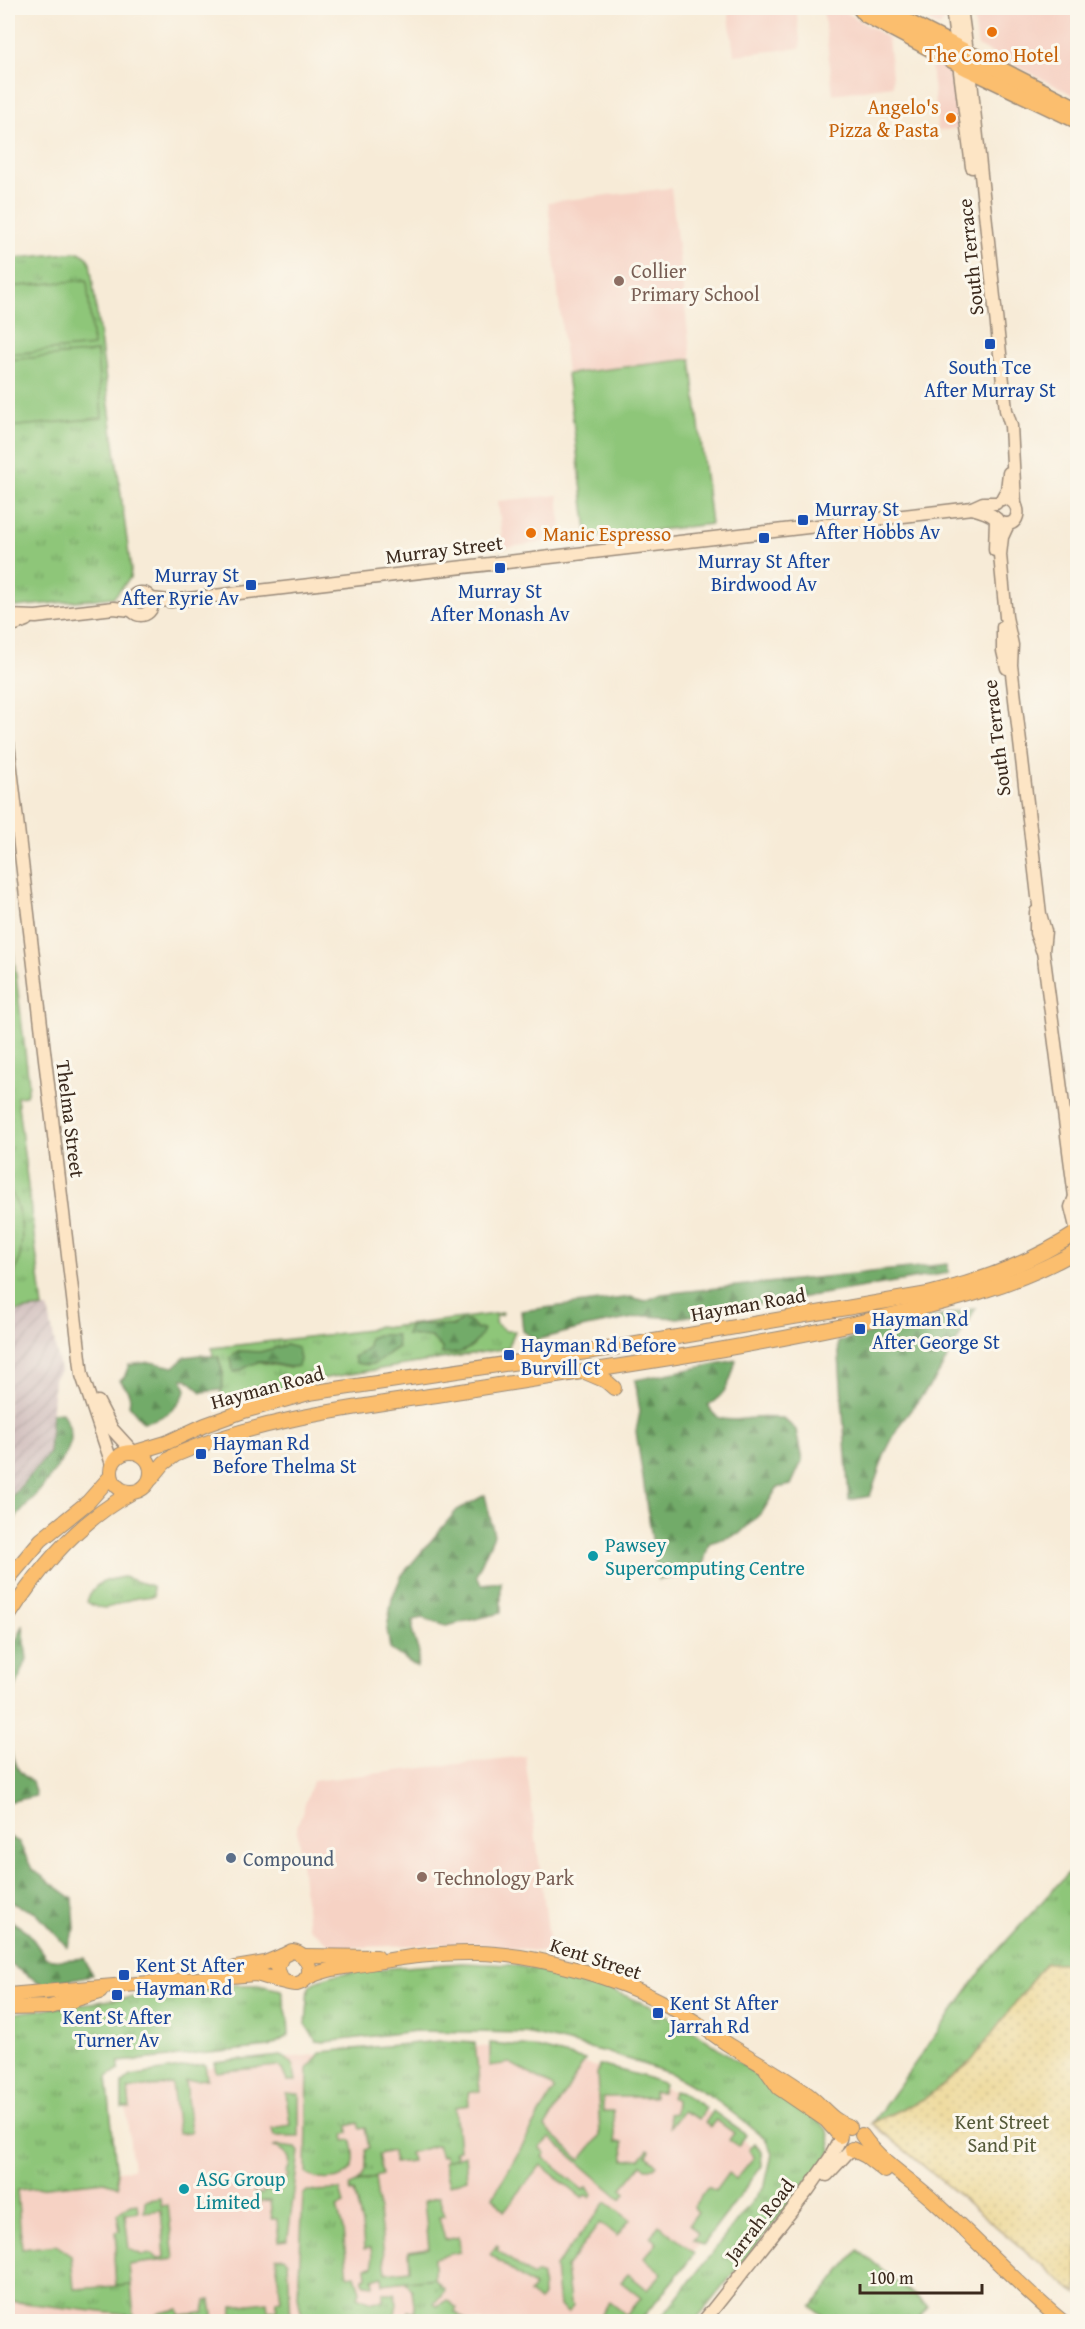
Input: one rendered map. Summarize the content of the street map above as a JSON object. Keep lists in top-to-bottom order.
{
  "streets": {
    "main road": [
      "South Terrace",
      "Murray Street",
      "Thelma Street",
      "Hayman Road",
      "Kent Street",
      "Jarrah Road"
    ]
  },
  "crossings": [
    ["South Terrace", "Murray Street"],
    ["South Terrace", "Hayman Road"],
    ["Thelma Street", "Hayman Road"],
    ["Kent Street", "Jarrah Road"]
  ],
  "parks": ["Kent Street Sand Pit"],
  "places": {
    "other": [
      "The Como Hotel",
      "Angelo's Pizza & Pasta",
      "Collier Primary School",
      "Manic Espresso",
      "Pawsey Supercomputing Centre",
      "Compound",
      "Technology Park",
      "ASG Group Limited"
    ],
    "transit": [
      "South Tce After Murray St",
      "Murray St After Hobbs Av",
      "Murray St After Birdwood Av",
      "Murray St After Monash Av",
      "Murray St After Ryrie Av",
      "Hayman Rd After George St",
      "Hayman Rd Before Burvill Ct",
      "Hayman Rd Before Thelma St",
      "Kent St After Hayman Rd",
      "Kent St After Turner Av",
      "Kent St After Jarrah Rd"
    ]
  },
  "scale_bar": "100 m"
}
